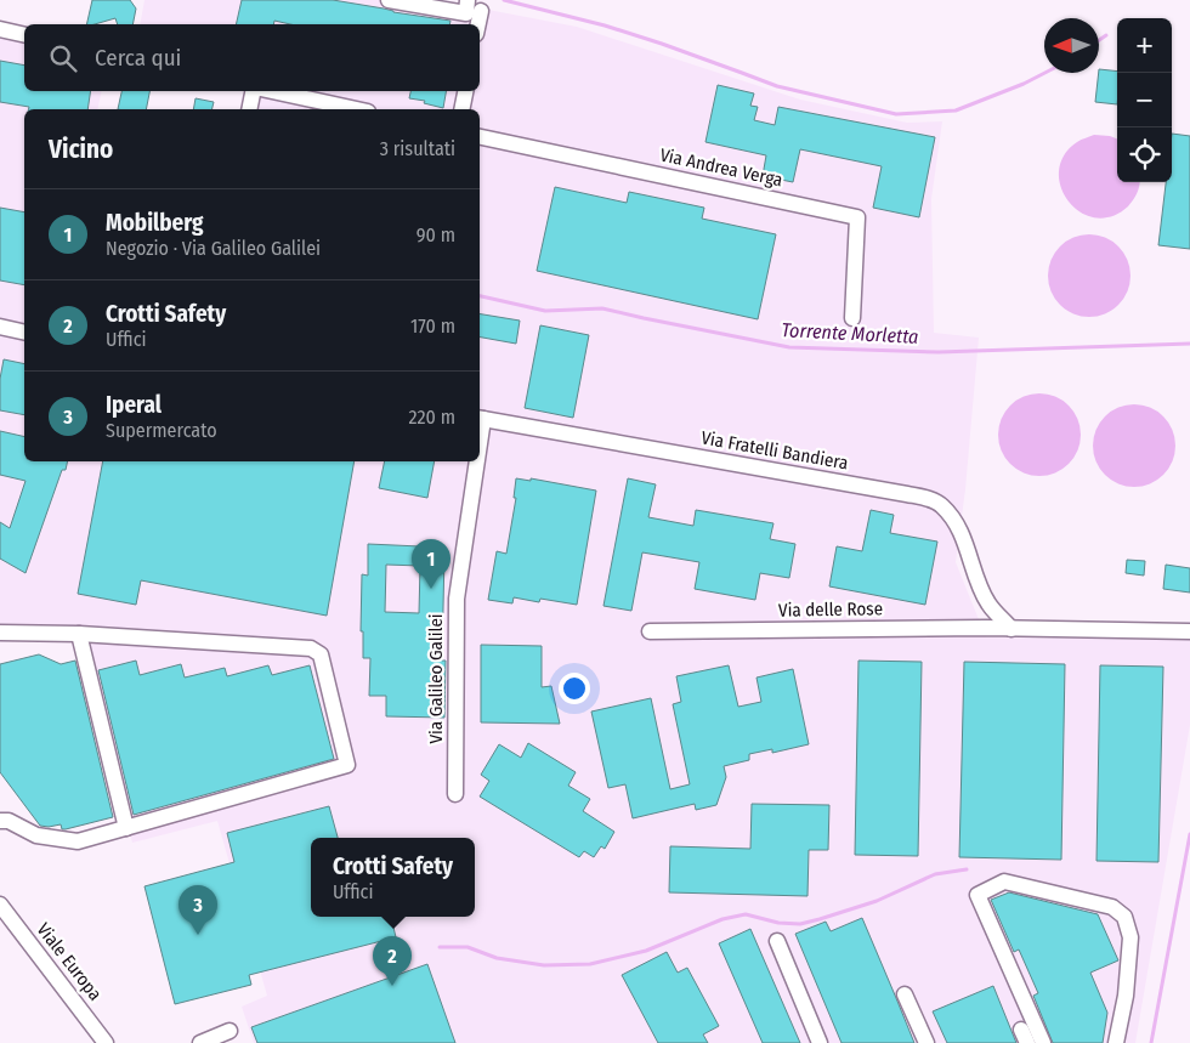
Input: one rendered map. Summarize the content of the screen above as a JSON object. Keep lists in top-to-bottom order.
{
  "streets": {
    "street": [
      "Via Andrea Verga",
      "Via Fratelli Bandiera",
      "Via delle Rose",
      "Via Galileo Galilei",
      "Viale Europa"
    ]
  },
  "crossings": [
    ["Via Fratelli Bandiera", "Via delle Rose"]
  ],
  "water": ["Torrente Morletta"],
  "north": "left",
  "page": {
    "map_buttons": ["+", "−"],
    "search": "Cerca qui",
    "heading": ["Vicino", "3 risultati"],
    "list": [
      {
        "mark": "1",
        "name": "Mobilberg",
        "note": "Negozio · Via Galileo Galilei",
        "value": "90 m"
      },
      {
        "mark": "2",
        "name": "Crotti Safety",
        "note": "Uffici",
        "value": "170 m"
      },
      {
        "mark": "3",
        "name": "Iperal",
        "note": "Supermercato",
        "value": "220 m"
      }
    ],
    "pins": ["1", "3", "2"],
    "popup": ["Crotti Safety", "Uffici"]
  }
}
